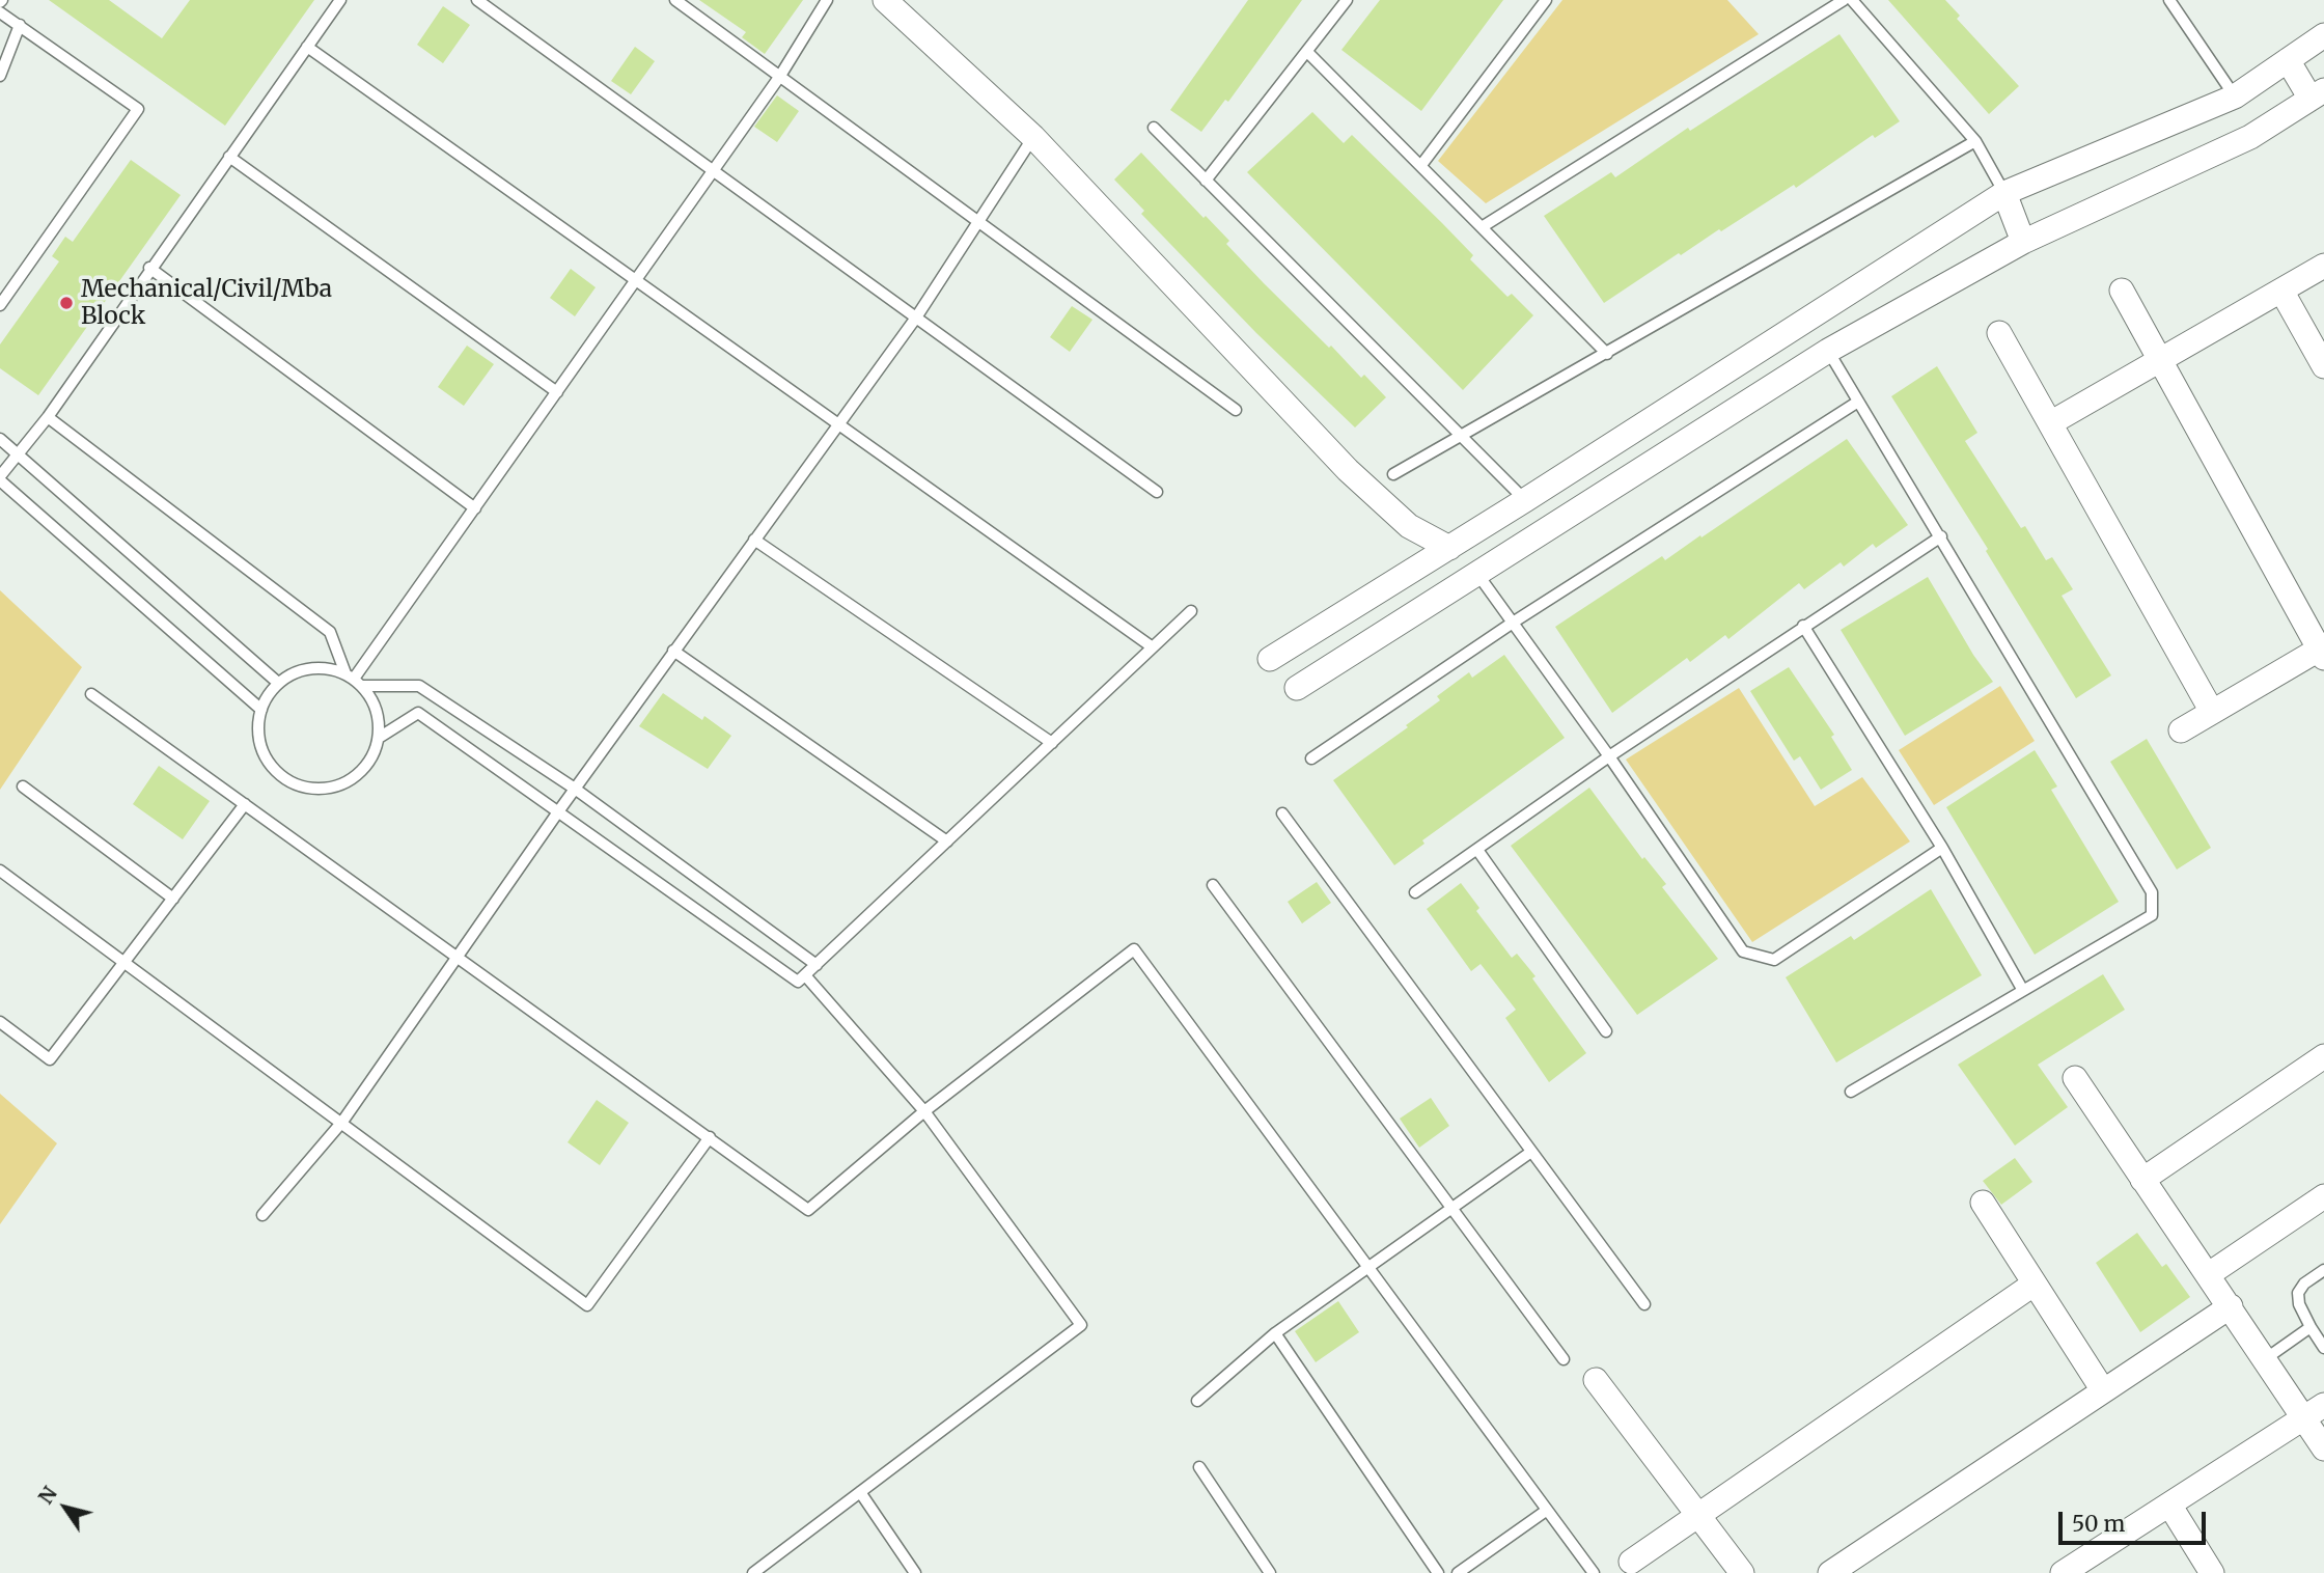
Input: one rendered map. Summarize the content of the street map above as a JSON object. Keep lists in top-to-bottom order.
{
  "places": ["Mechanical/Civil/Mba Block"],
  "scale_bar": "50 m",
  "north": "top left"
}
